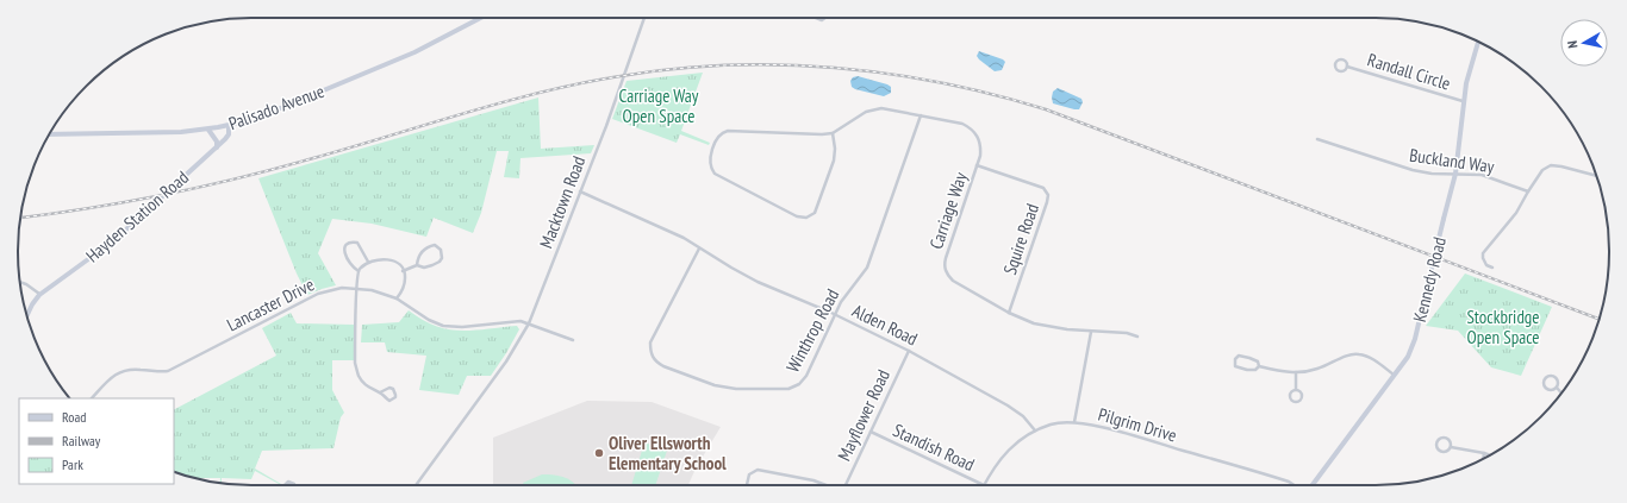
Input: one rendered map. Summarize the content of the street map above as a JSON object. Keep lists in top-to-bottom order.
{
  "streets": {
    "street": [
      "Randall Circle",
      "Palisado Avenue",
      "Buckland Way",
      "Macktown Road",
      "Carriage Way",
      "Hayden Station Road",
      "Squire Road",
      "Kennedy Road",
      "Lancaster Drive",
      "Alden Road",
      "Winthrop Road",
      "Mayflower Road",
      "Pilgrim Drive",
      "Standish Road"
    ]
  },
  "crossings": [
    ["Randall Circle", "Kennedy Road"],
    ["Palisado Avenue", "Hayden Station Road"],
    ["Buckland Way", "Kennedy Road"],
    ["Macktown Road", "Lancaster Drive"],
    ["Macktown Road", "Alden Road"],
    ["Carriage Way", "Squire Road"],
    ["Carriage Way", "Winthrop Road"],
    ["Alden Road", "Winthrop Road"],
    ["Alden Road", "Mayflower Road"],
    ["Alden Road", "Pilgrim Drive"],
    ["Mayflower Road", "Standish Road"],
    ["Pilgrim Drive", "Standish Road"]
  ],
  "parks": ["Carriage Way Open Space", "Stockbridge Open Space"],
  "places": ["Oliver Ellsworth Elementary School"],
  "legend": ["Road", "Railway", "Park"],
  "north": "left"
}
